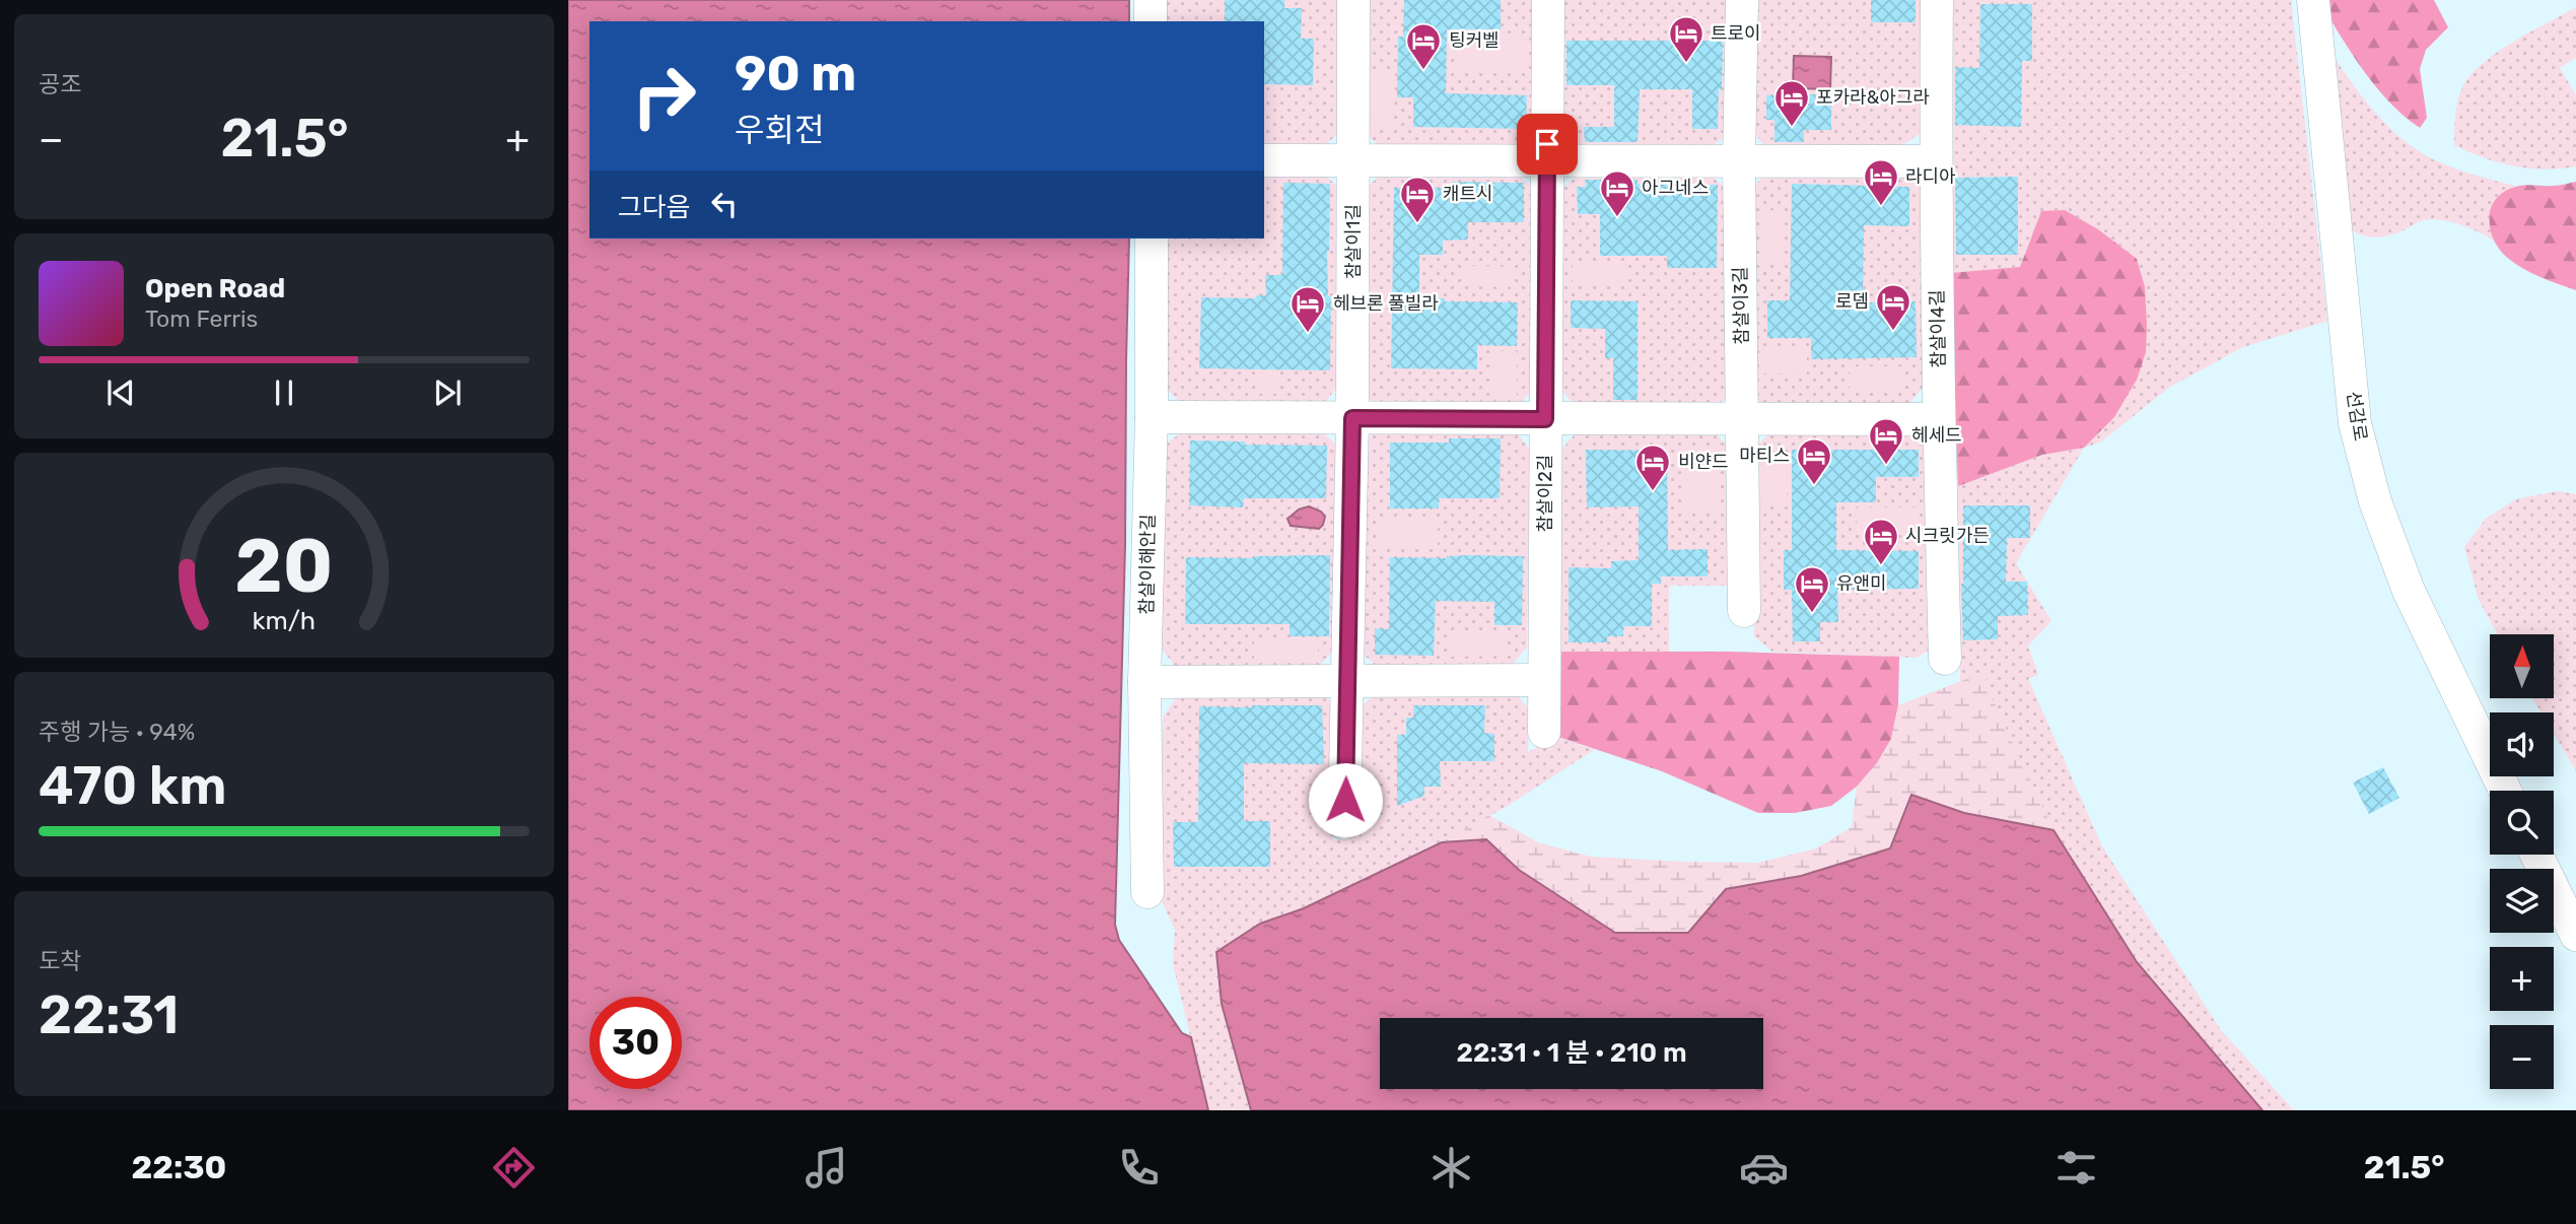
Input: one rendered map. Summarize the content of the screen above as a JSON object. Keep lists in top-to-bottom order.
{
  "streets": {
    "street": [
      "참살이1길",
      "참살이3길",
      "참살이4길",
      "선감로",
      "참살이2길",
      "참살이해안길"
    ]
  },
  "places": {
    "hotel": [
      "트로이",
      "팅커벨",
      "포카라&아그라",
      "라디아",
      "아그네스",
      "캐트시",
      "로뎀",
      "헤브론 풀빌라",
      "헤세드",
      "마티스",
      "비얀드",
      "시크릿가든",
      "유앤미"
    ]
  },
  "north": "top",
  "page": {
    "tile": [
      "공조",
      ["주행 가능 · 94%", "470 km"],
      ["도착", "22:31"]
    ],
    "turn": ["90 m", "우회전"],
    "heat": ["−", "21.5°", "+"],
    "then": "그다음",
    "song": ["Open Road", "Tom Ferris"],
    "map_buttons": ["+", "−"],
    "limit": "30",
    "trip": "22:31 · 1 분 · 210 m",
    "tabs": ["22:30", "21.5°"],
    "gauge": ["20", "km/h"]
  }
}
